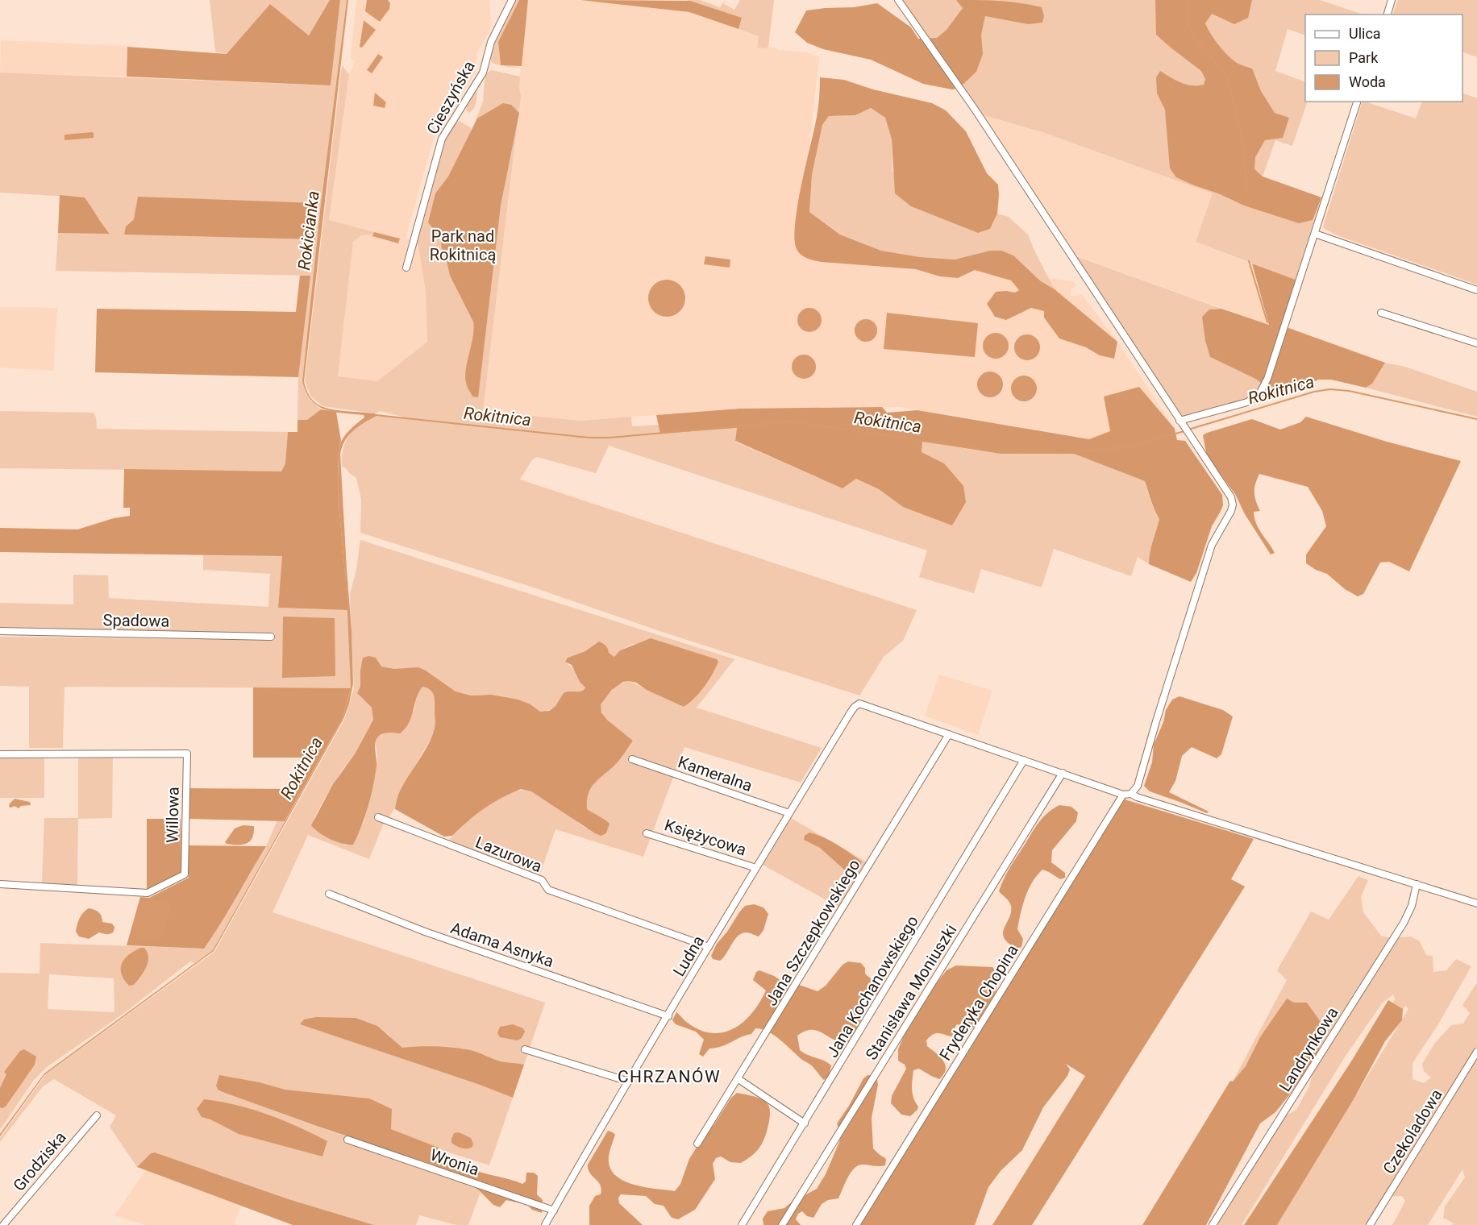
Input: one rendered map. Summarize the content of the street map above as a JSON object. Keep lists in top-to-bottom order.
{
  "streets": {
    "street": [
      "Cieszyńska",
      "Spadowa",
      "Kameralna",
      "Willowa",
      "Księżycowa",
      "Lazurowa",
      "Jana Szczepkowskiego",
      "Adama Asnyka",
      "Ludna",
      "Jana Kochanowskiego",
      "Stanisława Moniuszki",
      "Fryderyka Chopina",
      "Landrynkowa",
      "Czekoladowa",
      "Grodziska",
      "Wronia"
    ]
  },
  "crossings": [
    ["Kameralna", "Ludna"],
    ["Księżycowa", "Ludna"],
    ["Lazurowa", "Ludna"],
    ["Jana Szczepkowskiego", "Ludna"],
    ["Adama Asnyka", "Ludna"],
    ["Ludna", "Wronia"]
  ],
  "districts": ["CHRZANÓW"],
  "water": ["Rokicianka", "Rokitnica"],
  "parks": ["Park nad Rokitnicą"],
  "legend": ["Ulica", "Park", "Woda"]
}
